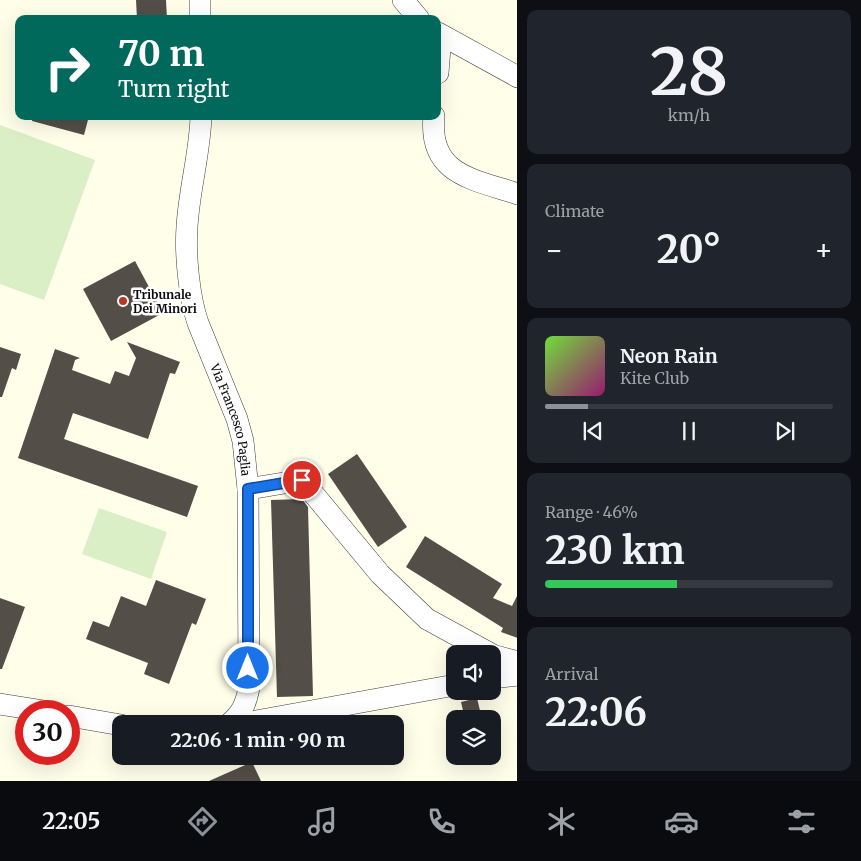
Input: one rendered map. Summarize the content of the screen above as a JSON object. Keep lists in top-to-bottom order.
{
  "streets": {
    "street": ["Via Francesco Paglia"]
  },
  "places": ["Tribunale Dei Minori"],
  "page": {
    "tile": [
      ["28", "km/h"],
      "Climate",
      ["Range · 46%", "230 km"],
      ["Arrival", "22:06"]
    ],
    "turn": ["70 m", "Turn right"],
    "heat": ["−", "20°", "+"],
    "song": ["Neon Rain", "Kite Club"],
    "limit": "30",
    "trip": "22:06 · 1 min · 90 m",
    "tabs": "22:05"
  }
}
